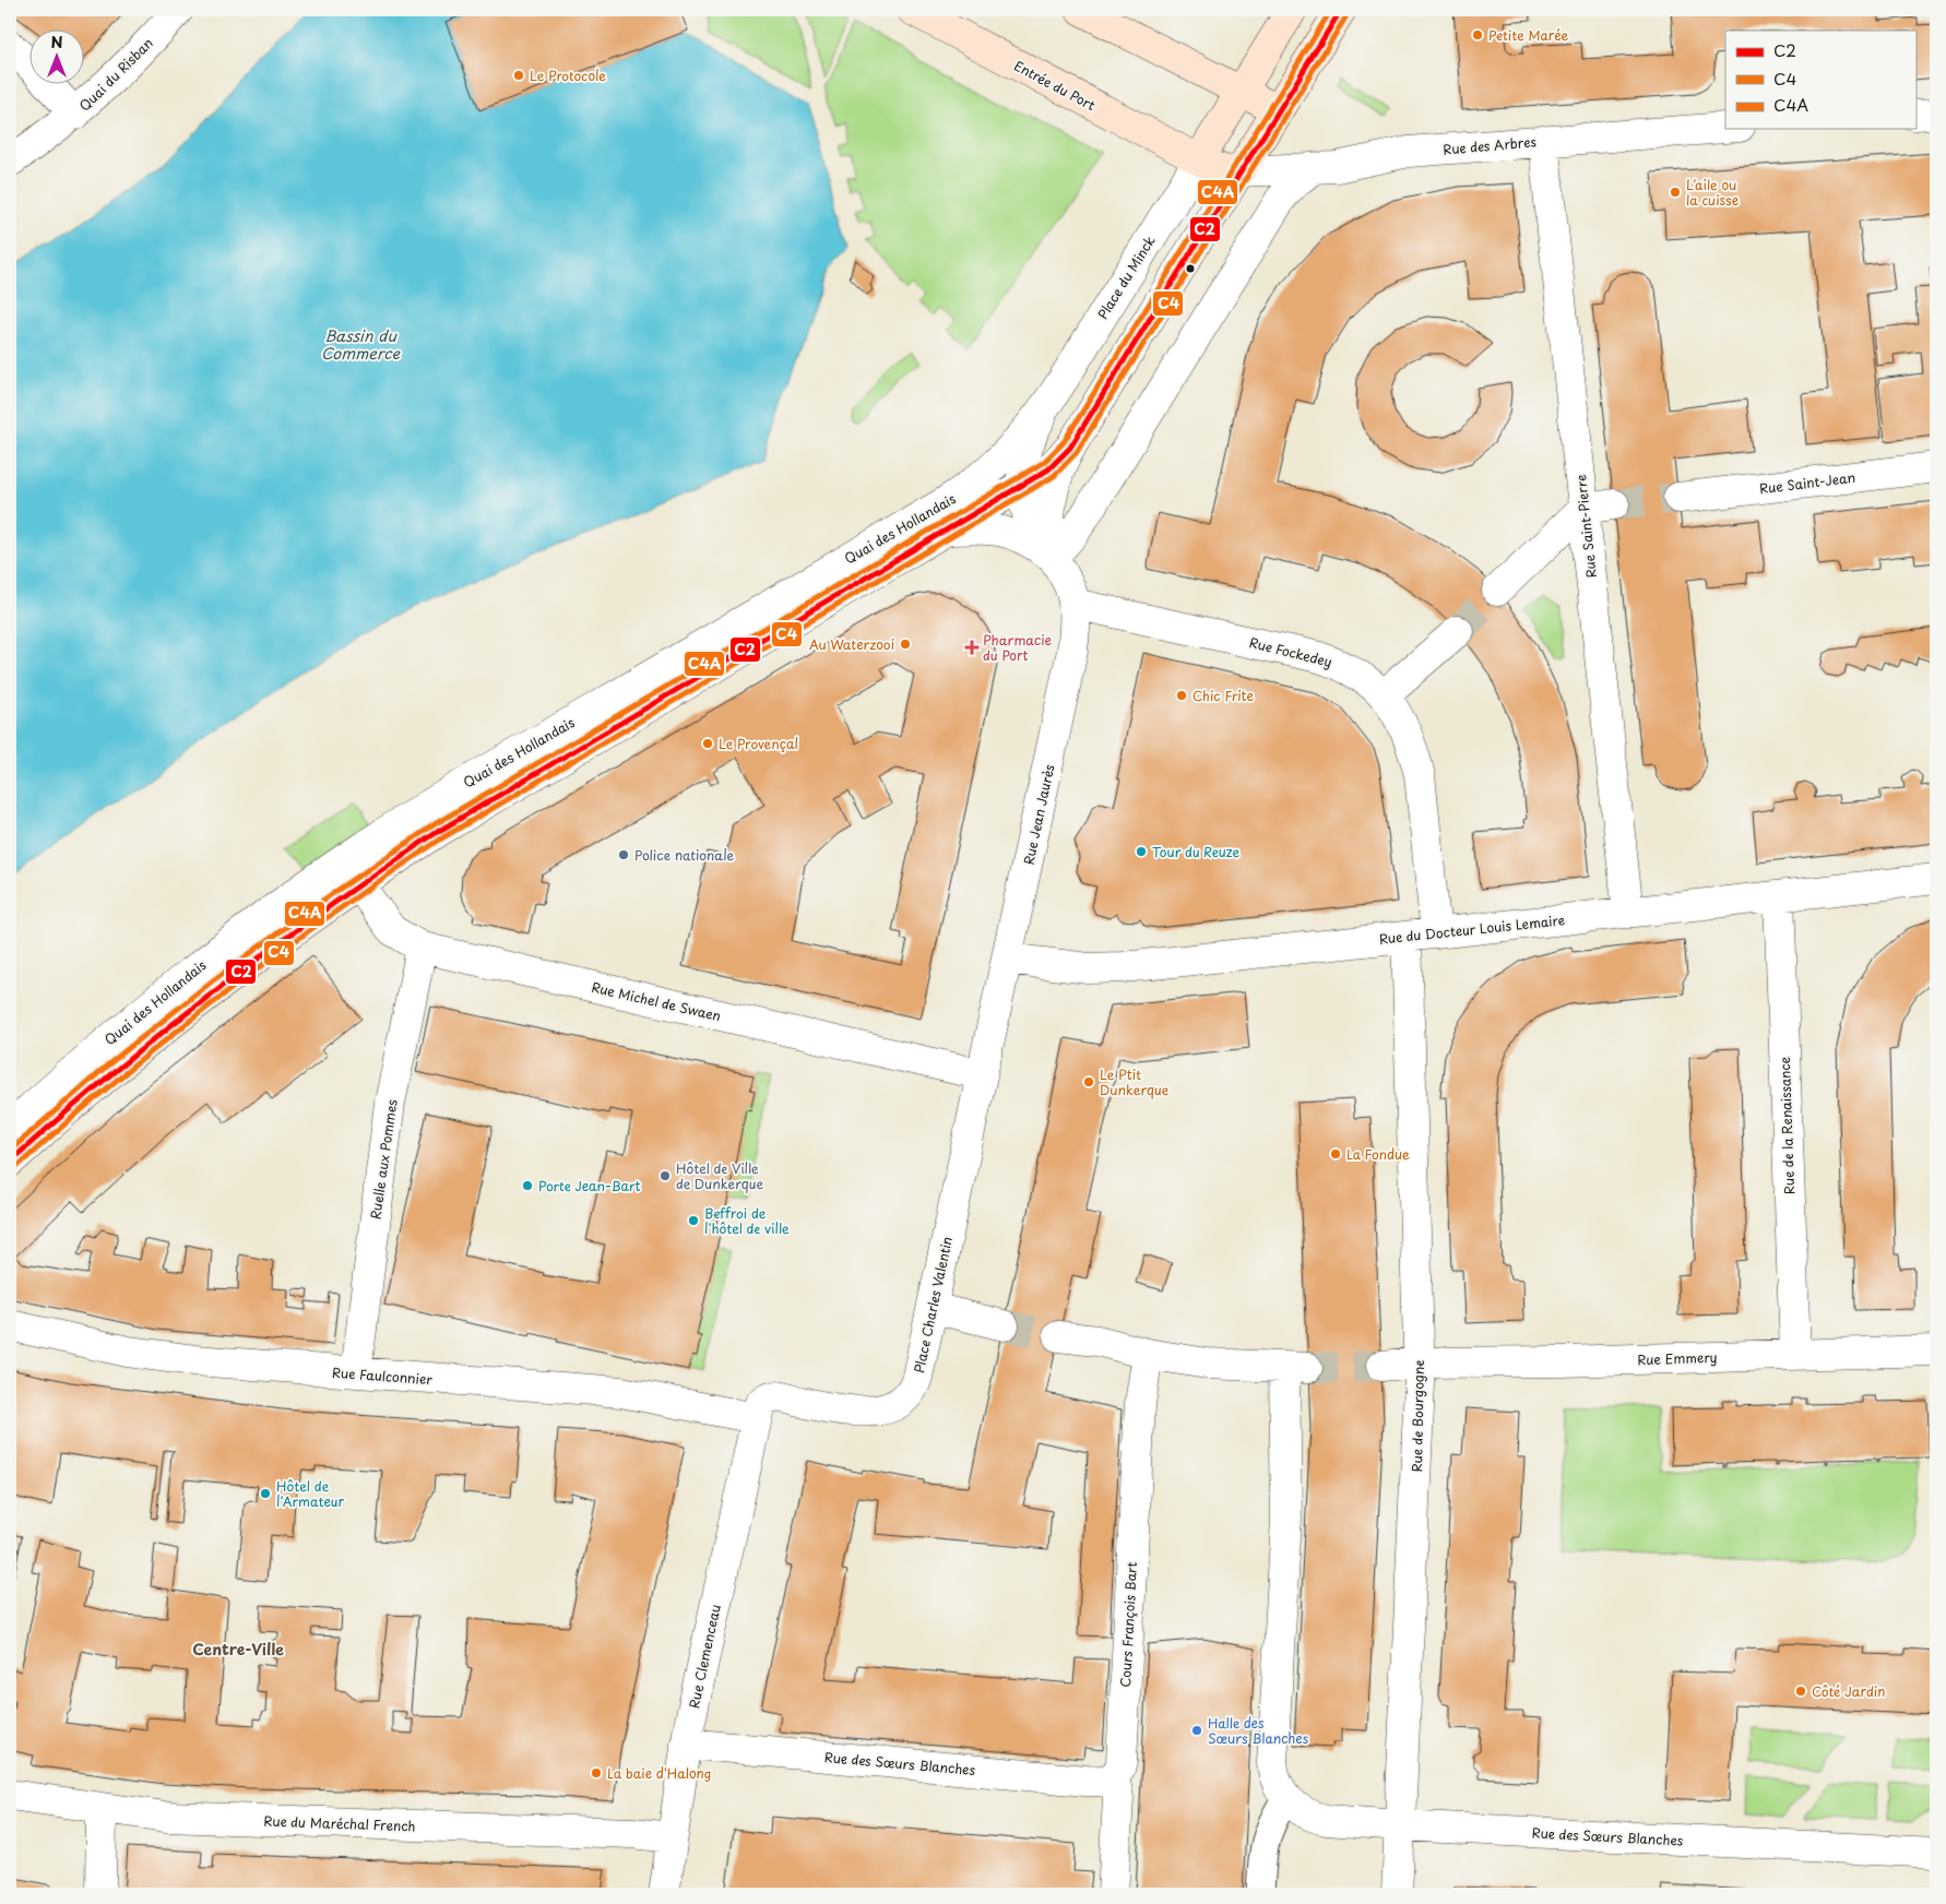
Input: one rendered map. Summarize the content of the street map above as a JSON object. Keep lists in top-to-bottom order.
{
  "streets": {
    "main road": ["Entrée du Port", "Place du Minck"],
    "street": [
      "Quai du Risban",
      "Rue des Arbres",
      "Rue Saint-Jean",
      "Rue Saint-Pierre",
      "Quai des Hollandais",
      "Rue Fockedey",
      "Rue Jean Jaurès",
      "Rue du Docteur Louis Lemaire",
      "Rue Michel de Swaen",
      "Rue de la Renaissance",
      "Ruelle aux Pommes",
      "Place Charles Valentin",
      "Rue Emmery",
      "Rue Faulconnier",
      "Rue de Bourgogne",
      "Cours François Bart",
      "Rue Clemenceau",
      "Rue des Sœurs Blanches",
      "Rue du Maréchal French"
    ]
  },
  "crossings": [
    ["Entrée du Port", "Rue des Arbres"],
    ["Entrée du Port", "Place du Minck"],
    ["Rue des Arbres", "Rue Saint-Pierre"],
    ["Place du Minck", "Quai des Hollandais"],
    ["Place du Minck", "Rue Jean Jaurès"],
    ["Rue Saint-Pierre", "Rue du Docteur Louis Lemaire"],
    ["Quai des Hollandais", "Rue Michel de Swaen"],
    ["Rue Fockedey", "Rue Jean Jaurès"],
    ["Rue Fockedey", "Rue du Docteur Louis Lemaire"],
    ["Rue Jean Jaurès", "Rue du Docteur Louis Lemaire"],
    ["Rue Jean Jaurès", "Rue Michel de Swaen"],
    ["Rue Jean Jaurès", "Place Charles Valentin"],
    ["Rue du Docteur Louis Lemaire", "Rue de la Renaissance"],
    ["Rue du Docteur Louis Lemaire", "Rue de Bourgogne"],
    ["Rue Michel de Swaen", "Ruelle aux Pommes"],
    ["Rue Michel de Swaen", "Place Charles Valentin"],
    ["Rue de la Renaissance", "Rue Emmery"],
    ["Ruelle aux Pommes", "Rue Faulconnier"],
    ["Place Charles Valentin", "Rue Faulconnier"],
    ["Place Charles Valentin", "Rue Clemenceau"],
    ["Rue Emmery", "Rue de Bourgogne"],
    ["Rue Faulconnier", "Rue Clemenceau"],
    ["Rue de Bourgogne", "Rue des Sœurs Blanches"],
    ["Cours François Bart", "Rue des Sœurs Blanches"],
    ["Rue Clemenceau", "Rue des Sœurs Blanches"],
    ["Rue Clemenceau", "Rue du Maréchal French"]
  ],
  "districts": ["Centre-Ville"],
  "water": ["Bassin du Commerce"],
  "places": {
    "other": [
      "Petite Marée",
      "Le Protocole",
      "L'aile ou la cuisse",
      "Au Waterzooi",
      "Chic Frite",
      "Le Provençal",
      "Tour du Reuze",
      "Police nationale",
      "Le Ptit Dunkerque",
      "La Fondue",
      "Hôtel de Ville de Dunkerque",
      "Porte Jean-Bart",
      "Beffroi de l'hôtel de ville",
      "Hôtel de l'Armateur",
      "Côté Jardin",
      "Halle des Sœurs Blanches",
      "La baie d'Halong"
    ],
    "health": ["Pharmacie du Port"]
  },
  "lines": ["transit line C2", "transit line C4A", "transit line C4"],
  "legend": ["C2", "C4", "C4A"],
  "north": "top"
}
